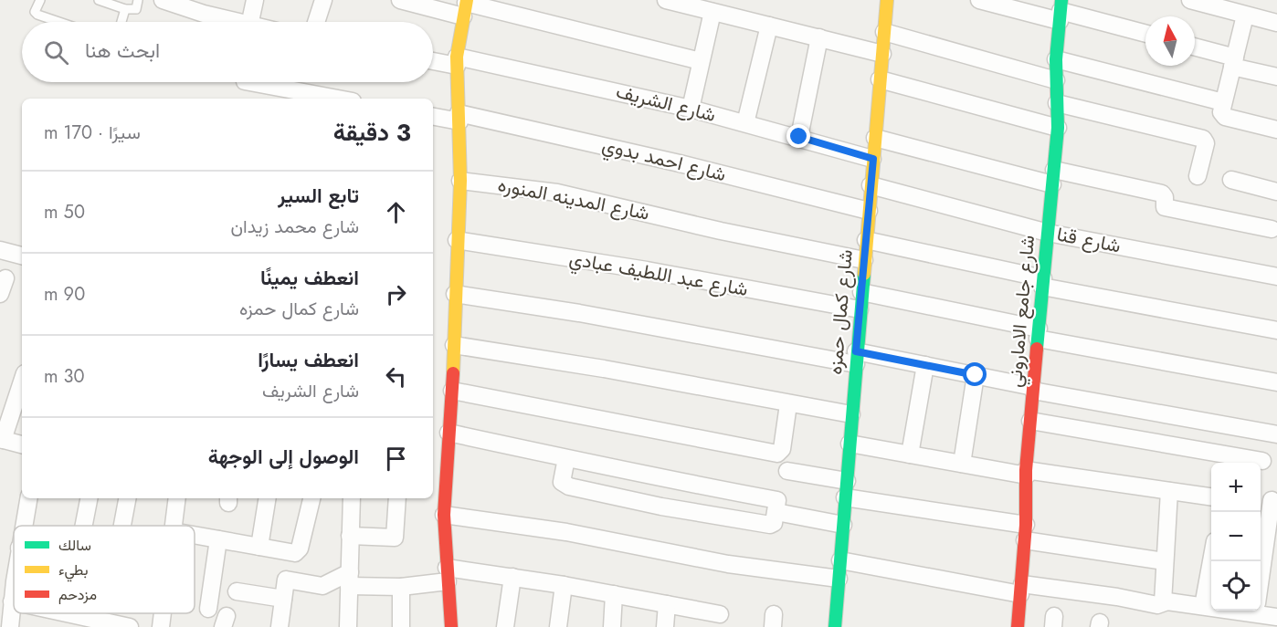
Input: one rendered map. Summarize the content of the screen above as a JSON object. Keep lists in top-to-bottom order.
{
  "streets": {
    "street": [
      "شارع الشريف",
      "شارع احمد بدوي",
      "شارع المدينه المنوره",
      "شارع قنا",
      "شارع عبد اللطيف عبادي",
      "شارع جامع الاماروني",
      "شارع كمال حمزه"
    ]
  },
  "crossings": [
    ["شارع الشريف", "شارع كمال حمزه"],
    ["شارع احمد بدوي", "شارع كمال حمزه"],
    ["شارع المدينه المنوره", "شارع كمال حمزه"],
    ["شارع قنا", "شارع جامع الاماروني"],
    ["شارع قنا", "شارع كمال حمزه"],
    ["شارع عبد اللطيف عبادي", "شارع كمال حمزه"]
  ],
  "legend": ["سالك", "بطيء", "مزدحم"],
  "north": "top",
  "page": {
    "search": "ابحث هنا",
    "heading": ["3 دقيقة", "سيرًا · 170 m"],
    "list": [
      ["تابع السير", "شارع محمد زيدان", "50 m"],
      ["انعطف يمينًا", "شارع كمال حمزه", "90 m"],
      ["انعطف يسارًا", "شارع الشريف", "30 m"],
      "الوصول إلى الوجهة"
    ],
    "map_buttons": ["+", "−"]
  }
}
